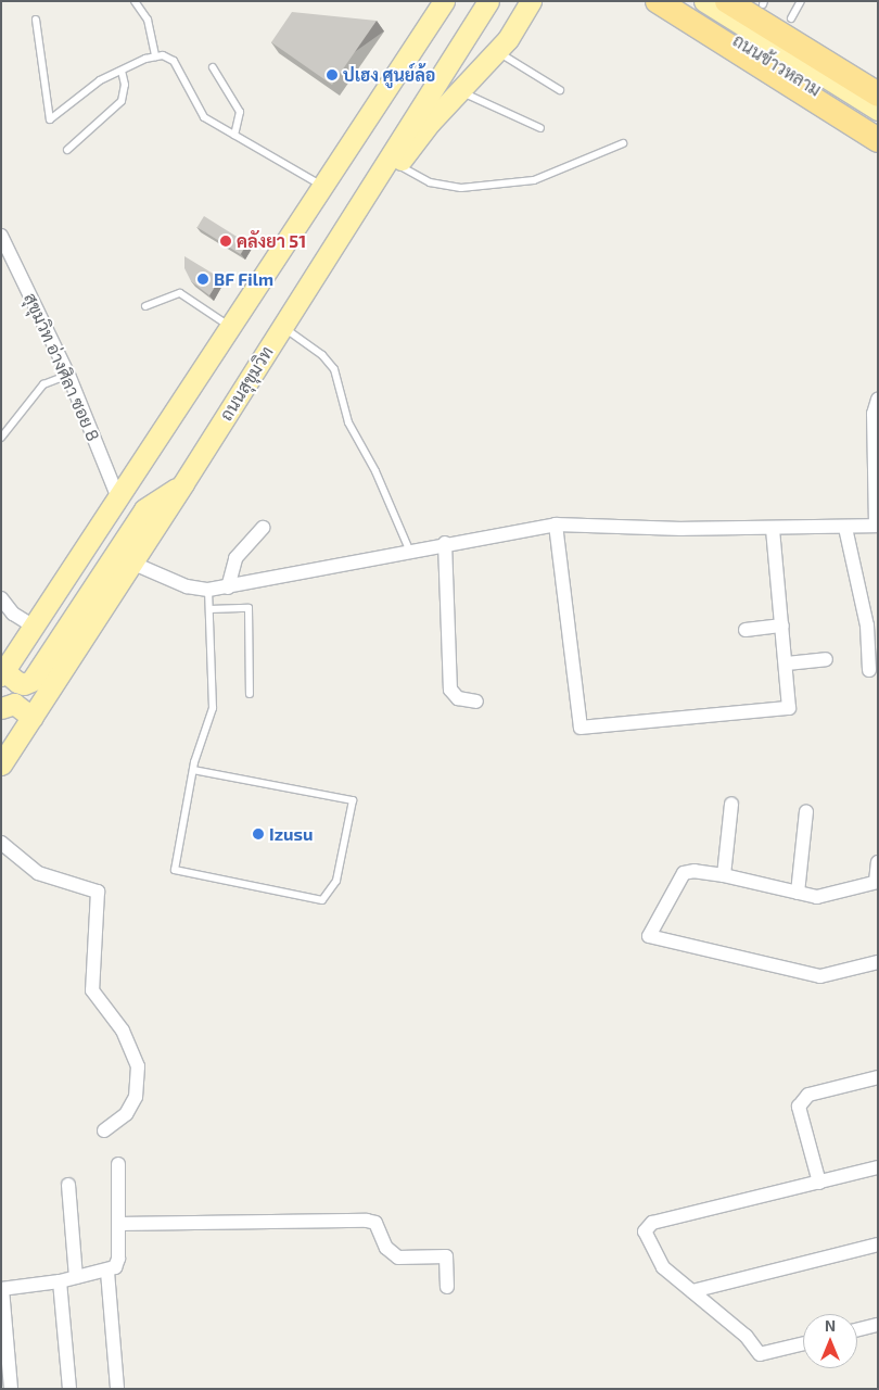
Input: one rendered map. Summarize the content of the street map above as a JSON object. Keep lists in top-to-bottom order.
{
  "streets": {
    "main road": ["ถนนข้าวหลาม", "ถนนสุขุมวิท"],
    "street": ["สุขุมวิท อ่างศิลา ซอย 8"]
  },
  "places": [
    "ปเฮง ศูนย์ล้อ",
    "คลังยา 51",
    "BF Film",
    "Izusu"
  ],
  "north": "top"
}
